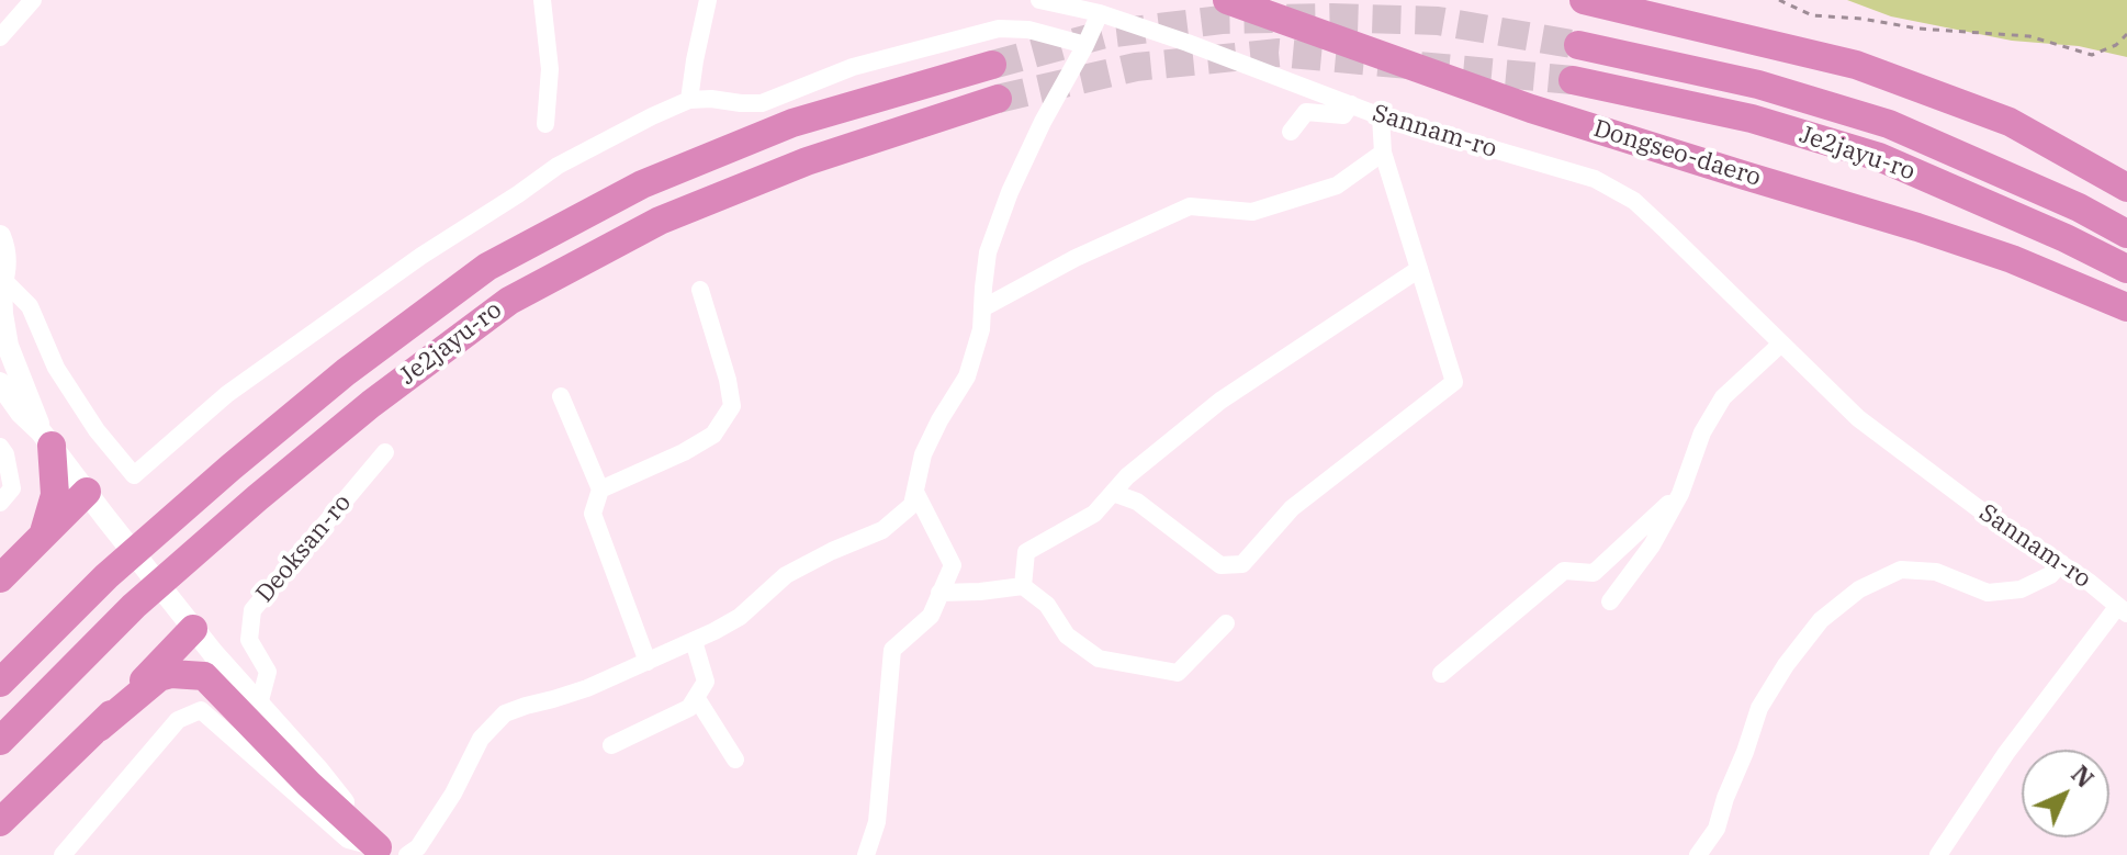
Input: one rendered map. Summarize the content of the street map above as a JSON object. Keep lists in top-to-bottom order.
{
  "streets": {
    "highway": ["Dongseo-daero", "Je2jayu-ro"],
    "street": ["Sannam-ro", "Deoksan-ro"]
  },
  "north": "top right"
}
